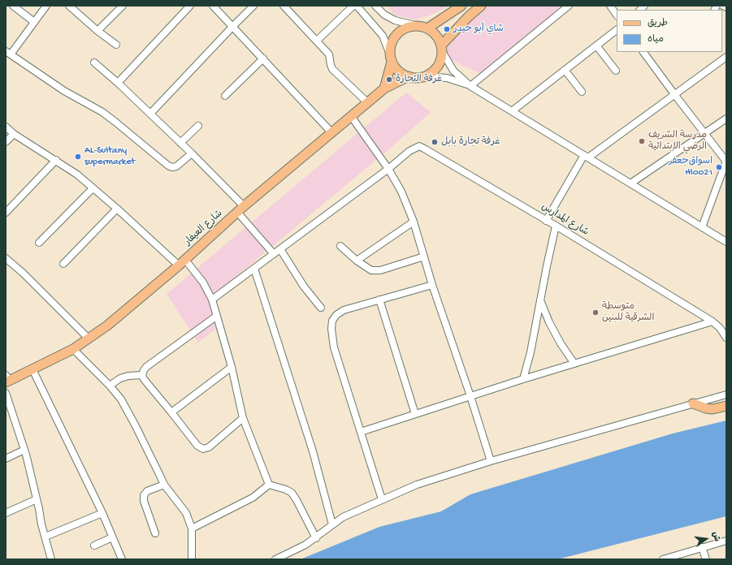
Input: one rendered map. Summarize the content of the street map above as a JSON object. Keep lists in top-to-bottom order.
{
  "streets": {
    "main road": ["شارع العيفار"],
    "street": ["شارع المدارس"]
  },
  "places": [
    "شاي أبو حيدر",
    "غرفة التجارة",
    "مدرسة الشريف الرضي الابتدائية",
    "غرفة تجارة بابل",
    "AL-Sultany supermarket",
    "اسواق‌جعفر Hl0021",
    "متوسطة الشرقية للبنين"
  ],
  "legend": ["طريق", "مياه"],
  "north": "right"
}
